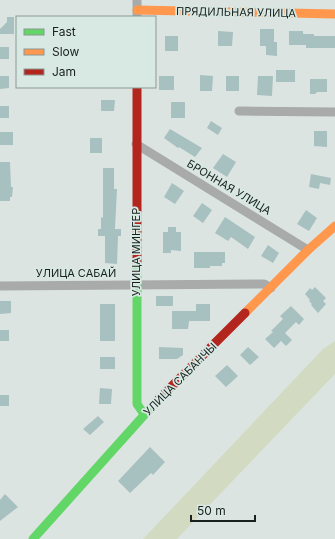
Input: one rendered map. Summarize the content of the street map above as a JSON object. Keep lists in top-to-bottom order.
{
  "streets": {
    "street": [
      "ПРЯДИЛЬНАЯ УЛИЦА",
      "БРОННАЯ УЛИЦА",
      "УЛИЦА МИНГЕР",
      "УЛИЦА САБАЙ",
      "УЛИЦА САБАНЧЫ"
    ]
  },
  "crossings": [
    ["БРОННАЯ УЛИЦА", "УЛИЦА МИНГЕР"],
    ["БРОННАЯ УЛИЦА", "УЛИЦА САБАНЧЫ"],
    ["УЛИЦА МИНГЕР", "УЛИЦА САБАЙ"],
    ["УЛИЦА МИНГЕР", "УЛИЦА САБАНЧЫ"],
    ["УЛИЦА САБАЙ", "УЛИЦА САБАНЧЫ"]
  ],
  "legend": ["Fast", "Slow", "Jam"],
  "scale_bar": "50 m"
}
